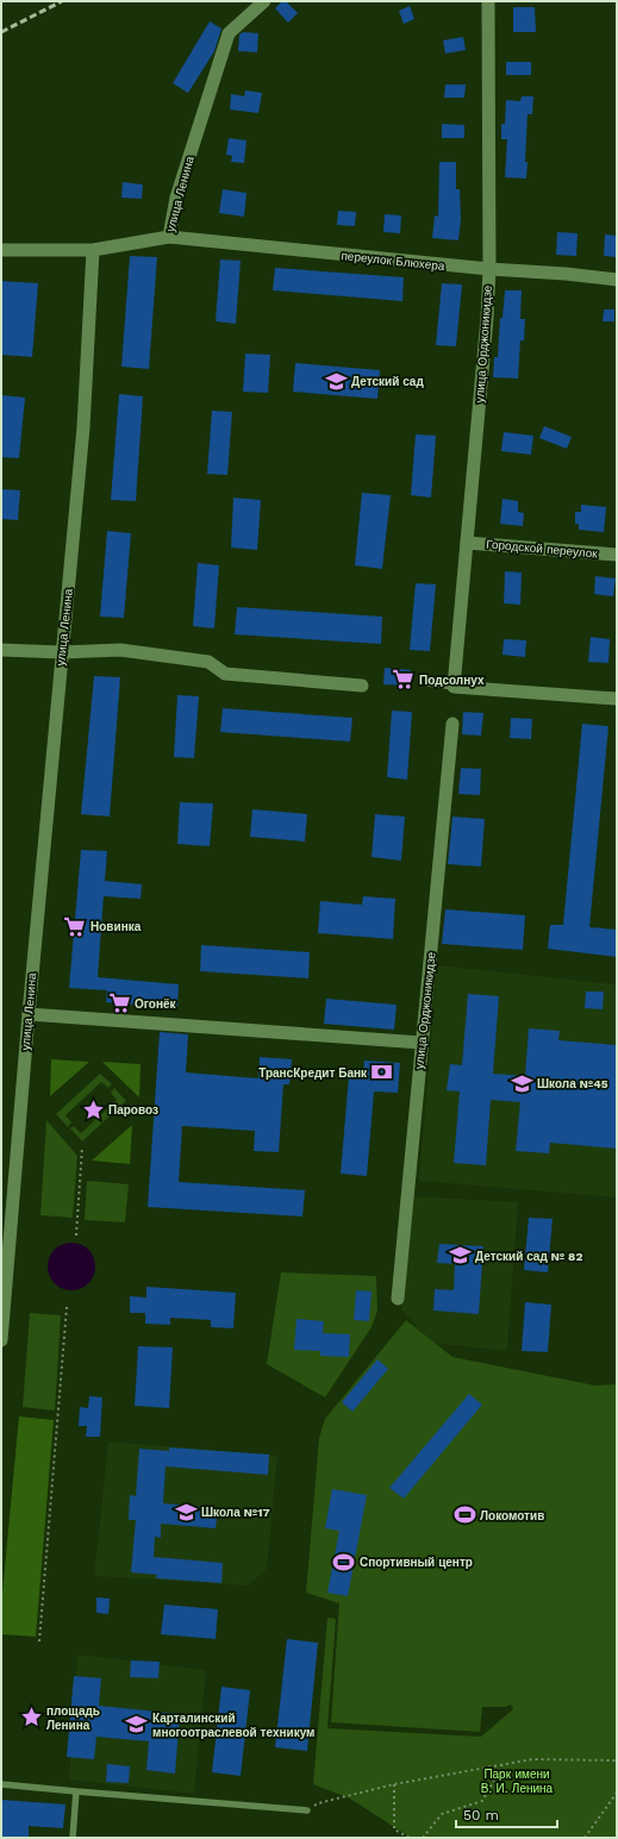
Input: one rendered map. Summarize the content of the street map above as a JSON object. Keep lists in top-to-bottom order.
{
  "streets": {
    "street": [
      "улица Ленина",
      "переулок Блюхера",
      "улица Орджоникидзе",
      "Городской переулок"
    ]
  },
  "crossings": [
    ["улица Ленина", "переулок Блюхера"],
    ["переулок Блюхера", "улица Орджоникидзе"],
    ["улица Орджоникидзе", "Городской переулок"]
  ],
  "parks": ["Парк имени В. И. Ленина"],
  "places": {
    "school or university": [
      "Детский сад",
      "Школа №45",
      "Детский сад № 82",
      "Школа №17",
      "Карталинский многоотраслевой техникум"
    ],
    "supermarket": ["Подсолнух", "Новинка", "Огонёк"],
    "bank": ["ТрансКредит Банк"],
    "place": ["Паровоз", "площадь Ленина"],
    "sports": ["Локомотив", "Спортивный центр"]
  },
  "scale_bar": "50 m"
}
